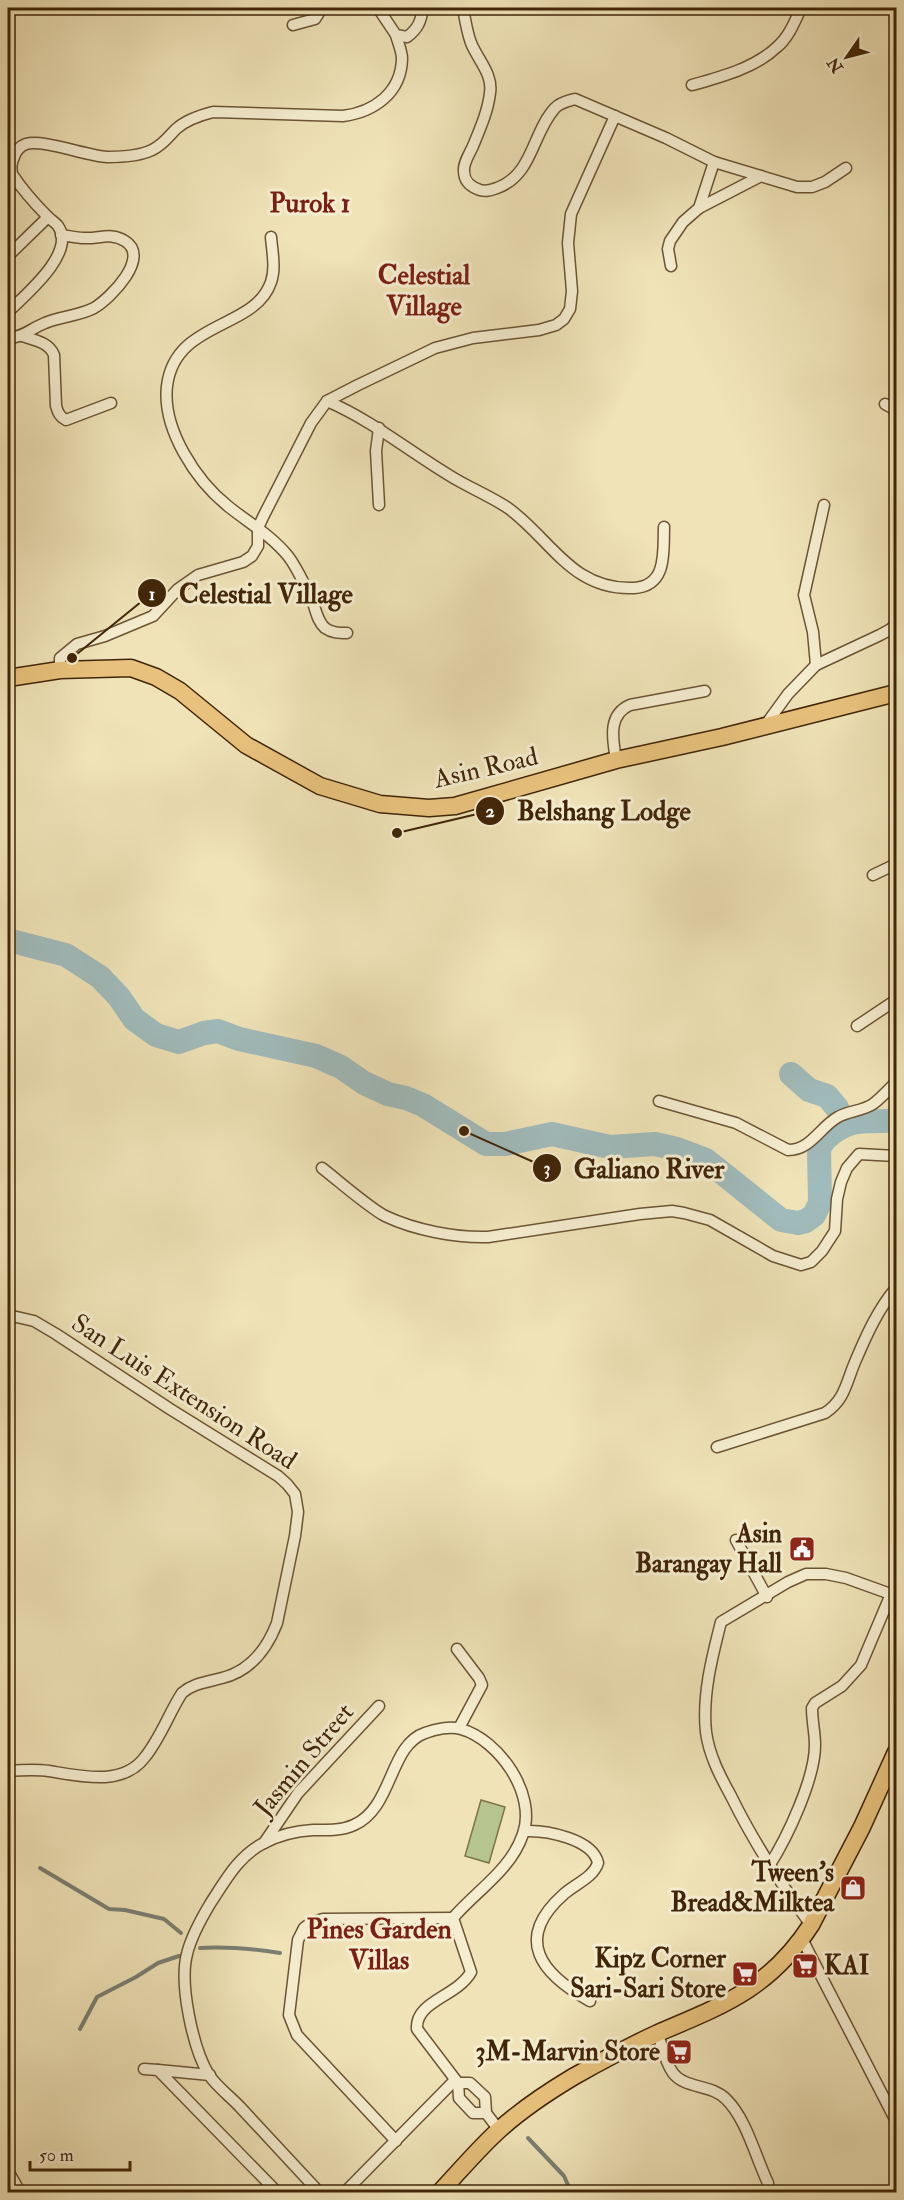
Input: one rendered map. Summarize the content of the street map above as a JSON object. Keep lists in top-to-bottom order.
{
  "streets": {
    "main road": ["Asin Road"],
    "street": ["San Luis Extension Road", "Jasmin Street"]
  },
  "districts": ["Purok 1", "Celestial Village", "Pines Garden Villas"],
  "places": {
    "other": ["Celestial Village", "Belshang Lodge", "Galiano River"],
    "public building": ["Asin Barangay Hall"],
    "shop": ["Tween's Bread&Milktea"],
    "supermarket": ["KAI", "Kipz Corner Sari-Sari Store", "3M-Marvin Store"]
  },
  "scale_bar": "50 m",
  "north": "bottom left"
}
